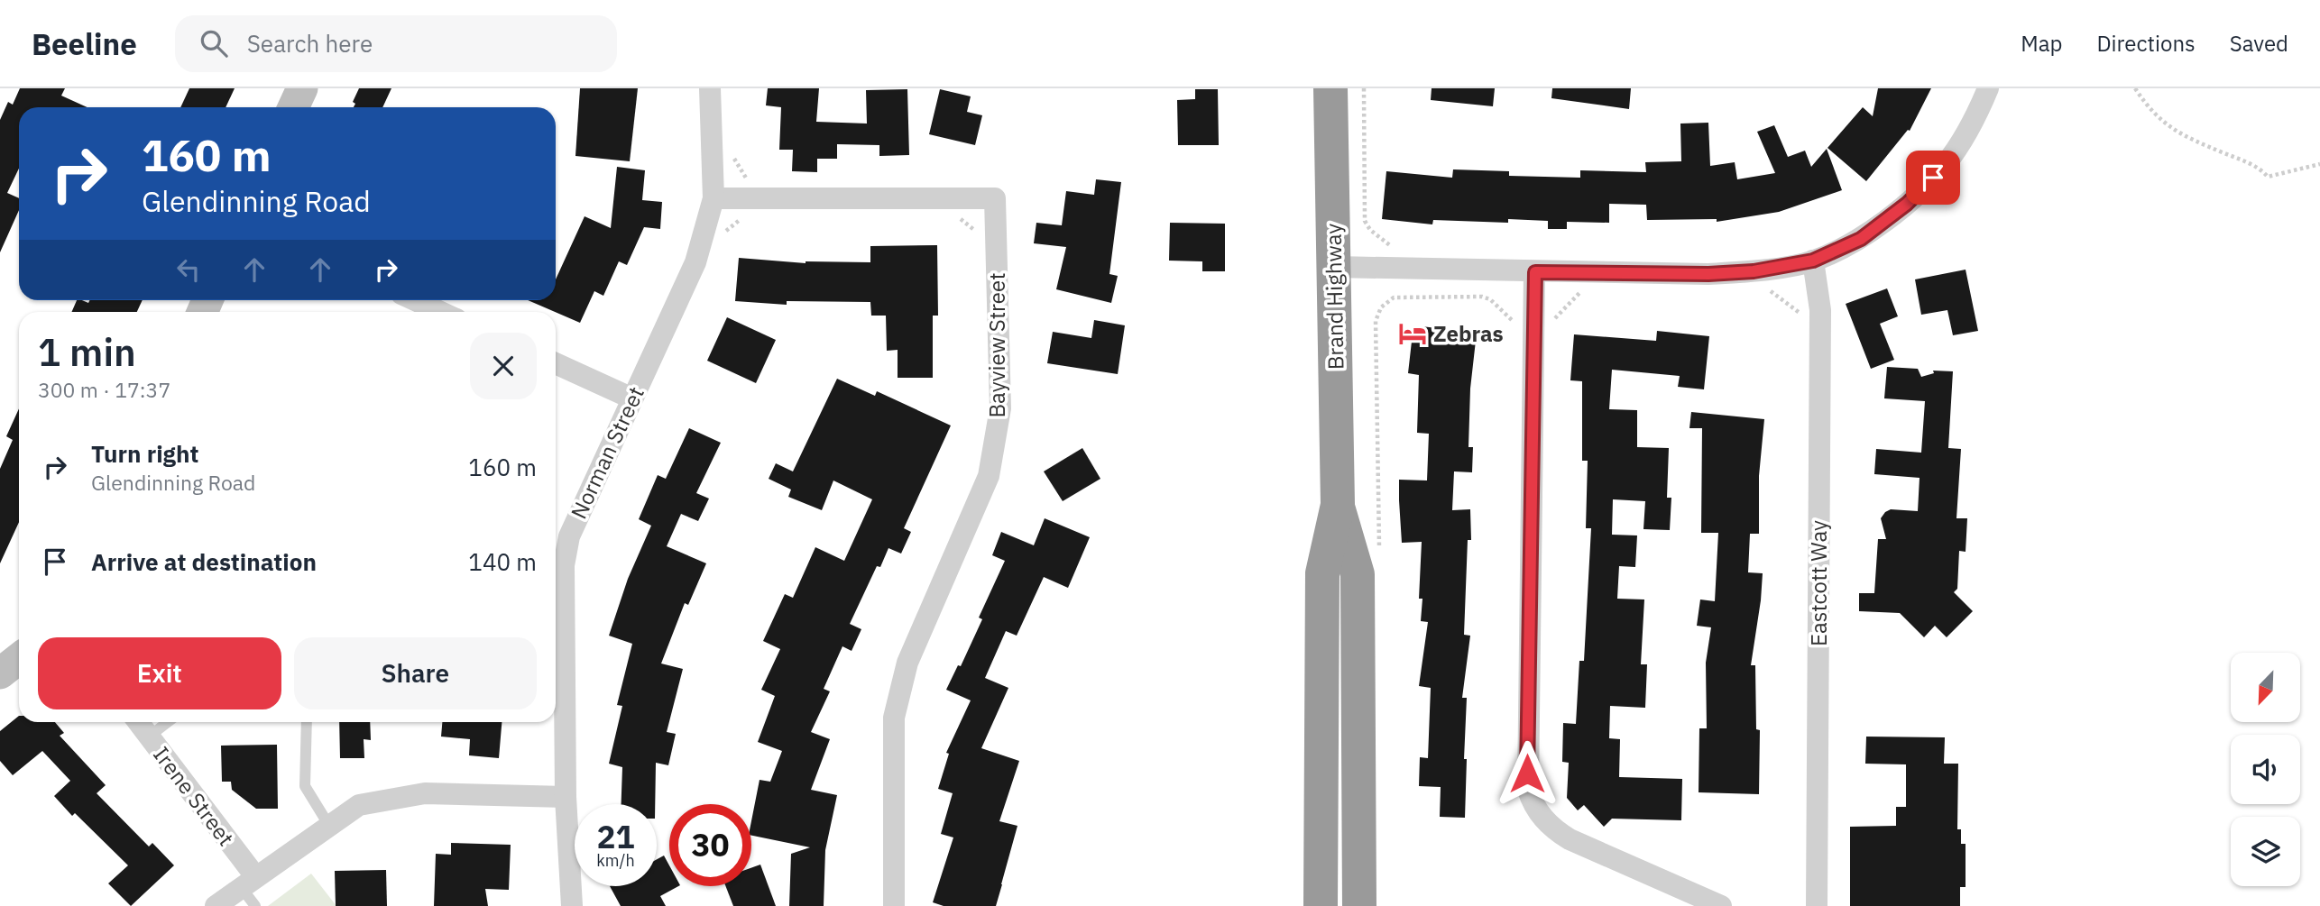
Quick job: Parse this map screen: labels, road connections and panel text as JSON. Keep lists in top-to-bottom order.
{
  "streets": {
    "highway": ["Brand Highway"],
    "street": [
      "Bayview Street",
      "Norman Street",
      "Eastcott Way",
      "Irene Street"
    ]
  },
  "crossings": [
    ["Bayview Street", "Norman Street"]
  ],
  "places": {
    "hotel": ["Zebras"]
  },
  "north": "bottom left",
  "page": {
    "header": "Beeline",
    "search": "Search here",
    "nav": ["Map", "Directions", "Saved"],
    "turn": ["160 m", "Glendinning Road"],
    "heading": ["1 min", "300 m · 17:37"],
    "list": [
      {
        "name": "Turn right",
        "note": "Glendinning Road",
        "value": "160 m"
      },
      {
        "name": "Arrive at destination",
        "value": "140 m"
      }
    ],
    "buttons": ["Exit", "Share"],
    "speed": "21 km/h",
    "limit": "30"
  }
}
